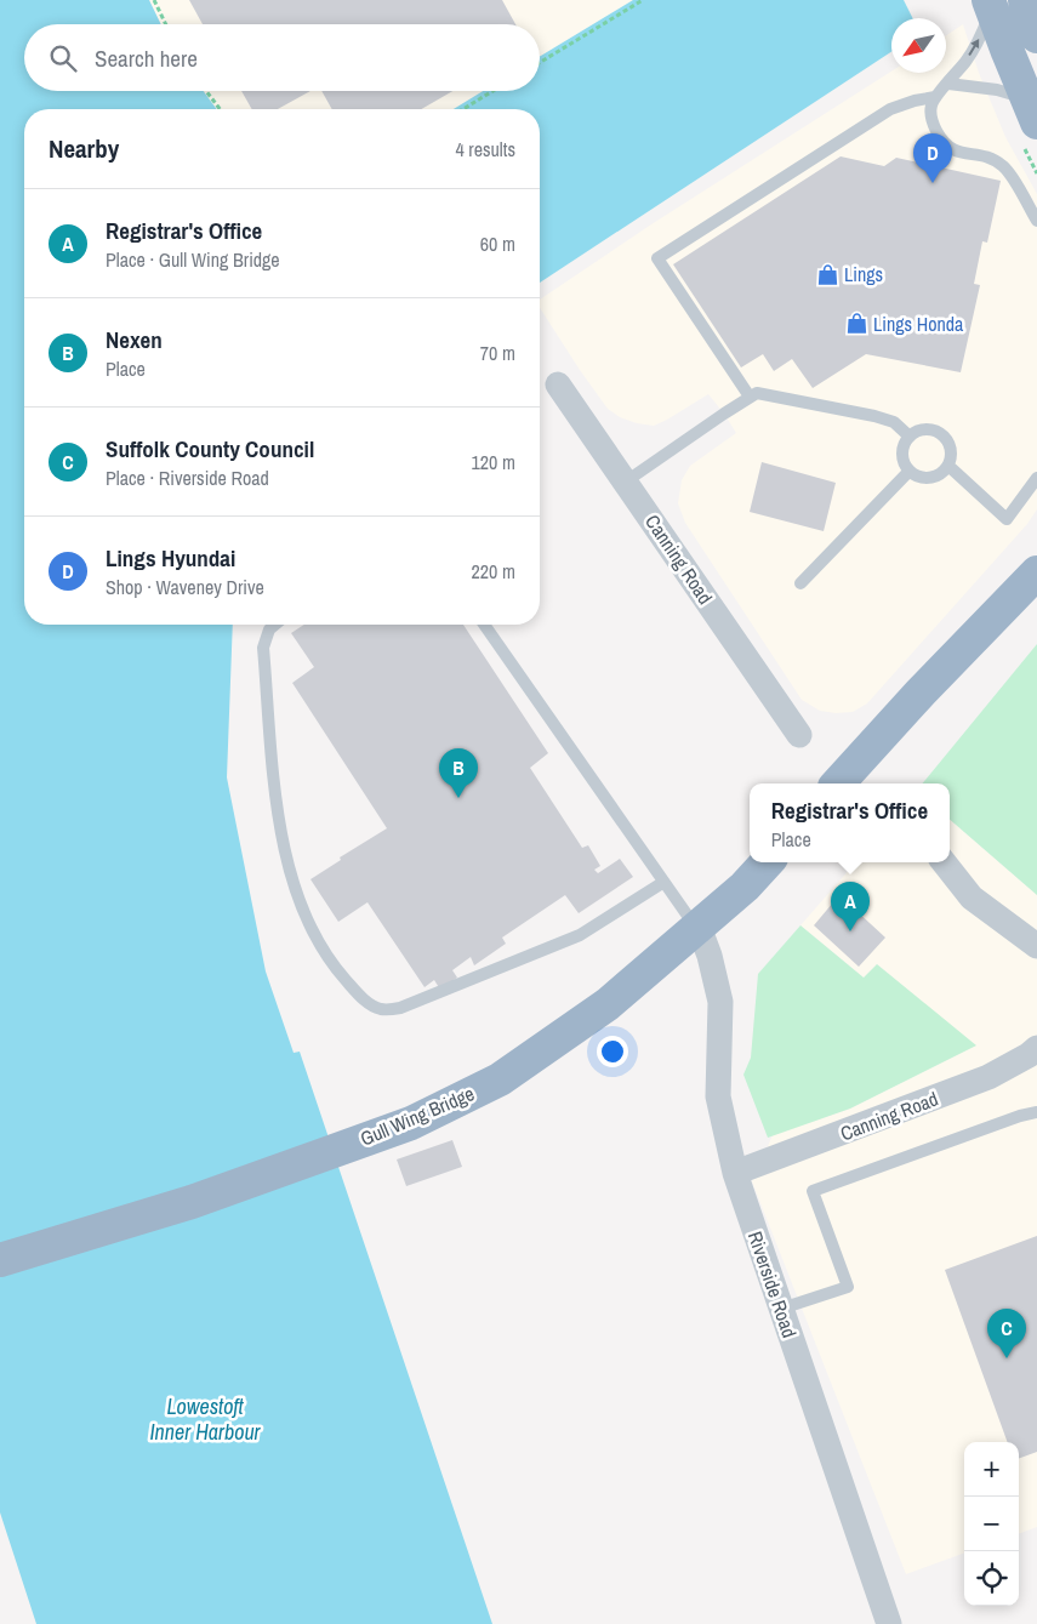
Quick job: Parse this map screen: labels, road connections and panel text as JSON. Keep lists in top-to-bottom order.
{
  "streets": {
    "highway": ["Gull Wing Bridge"],
    "street": ["Canning Road", "Riverside Road"]
  },
  "crossings": [
    ["Canning Road", "Riverside Road"]
  ],
  "water": ["Lowestoft Inner Harbour"],
  "places": {
    "shop": ["Lings", "Lings Honda"]
  },
  "north": "bottom left",
  "page": {
    "search": "Search here",
    "heading": ["Nearby", "4 results"],
    "pins": [
      "D",
      "B",
      "A",
      "C"
    ],
    "list": [
      {
        "mark": "A",
        "name": "Registrar's Office",
        "note": "Place · Gull Wing Bridge",
        "value": "60 m"
      },
      {
        "mark": "B",
        "name": "Nexen",
        "note": "Place",
        "value": "70 m"
      },
      {
        "mark": "C",
        "name": "Suffolk County Council",
        "note": "Place · Riverside Road",
        "value": "120 m"
      },
      {
        "mark": "D",
        "name": "Lings Hyundai",
        "note": "Shop · Waveney Drive",
        "value": "220 m"
      }
    ],
    "popup": ["Registrar's Office", "Place"],
    "map_buttons": ["+", "−"]
  }
}
